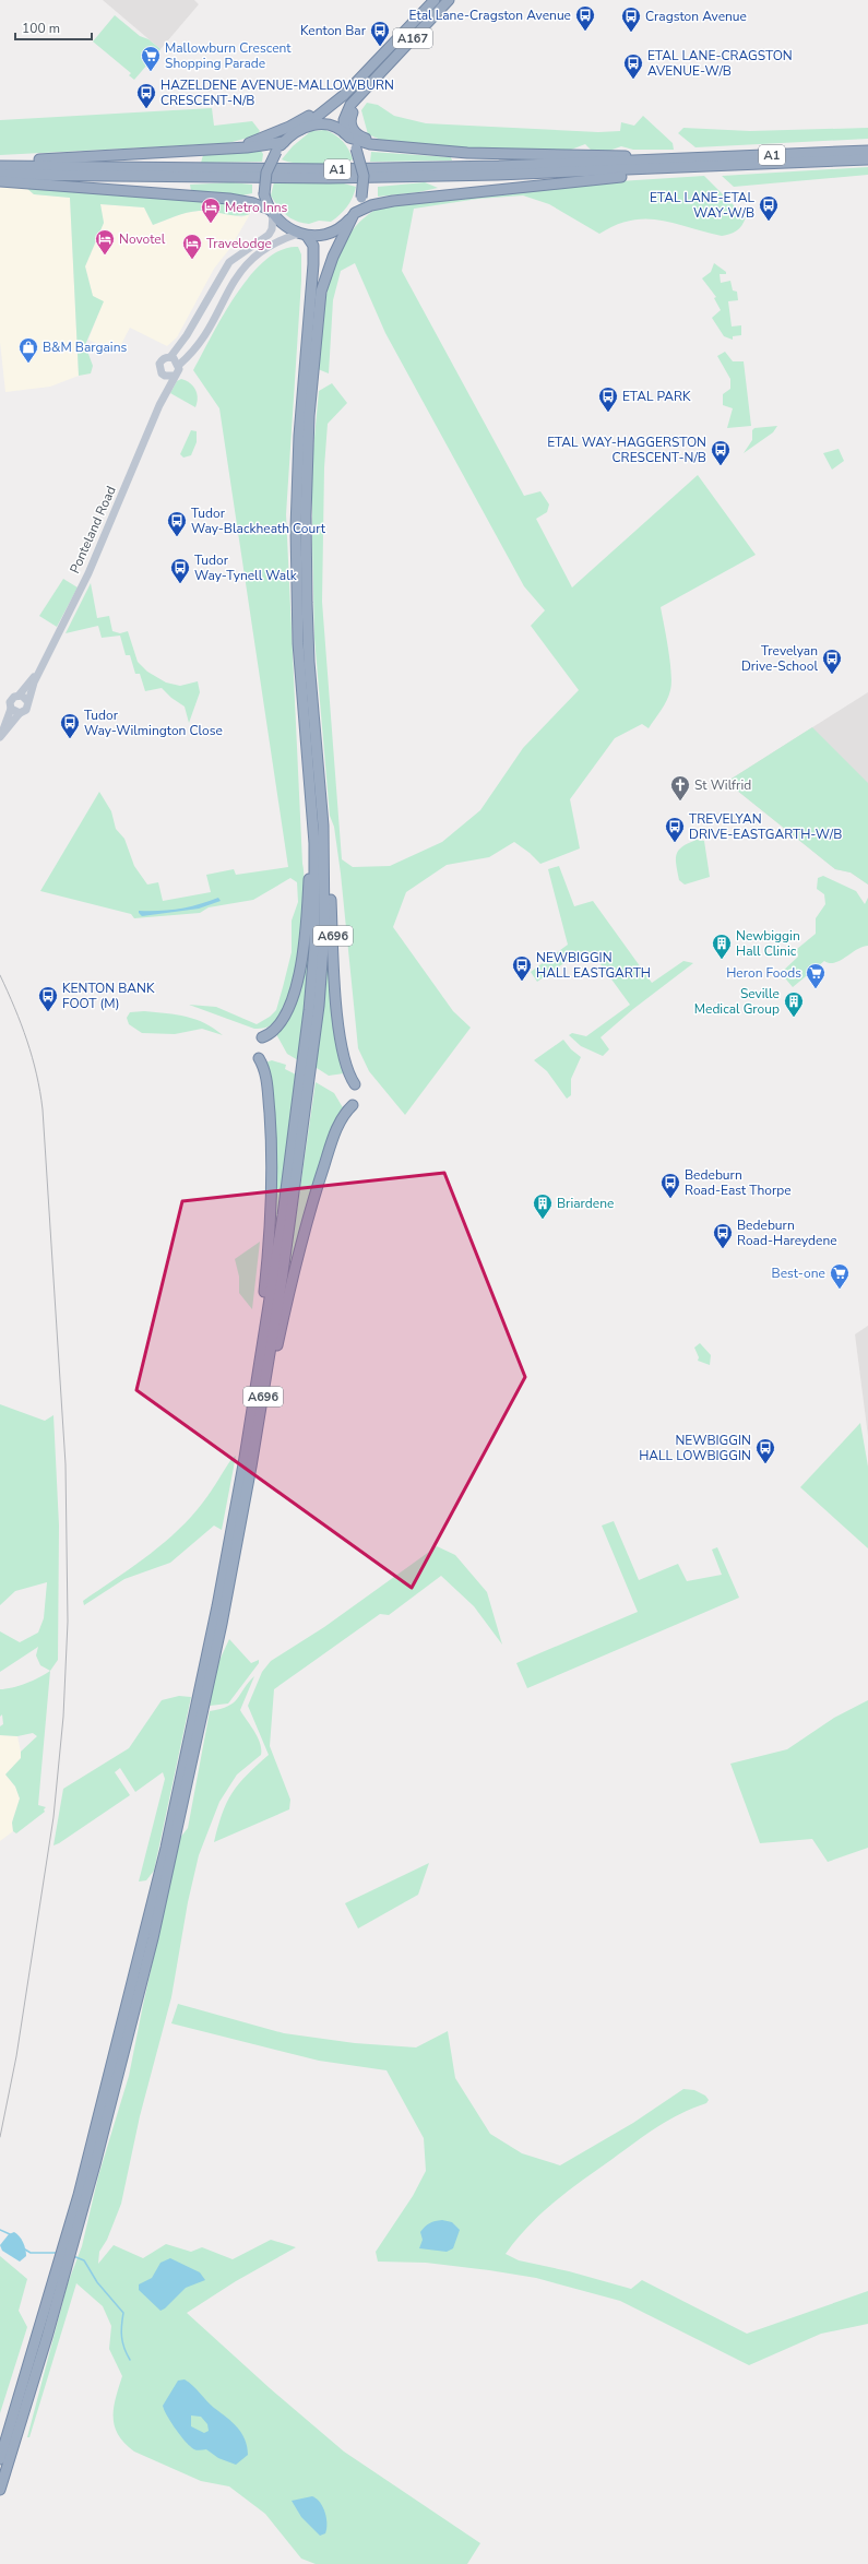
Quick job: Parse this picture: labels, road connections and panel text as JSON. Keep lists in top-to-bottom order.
{
  "streets": {
    "highway": ["A167", "A1", "A696"],
    "main road": ["Ponteland Road"]
  },
  "crossings": [
    ["A167", "A1"],
    ["A167", "A696"],
    ["A1", "A696"]
  ],
  "places": {
    "bus stop": [
      "Etal Lane-Cragston Avenue",
      "Cragston Avenue",
      "Kenton Bar",
      "ETAL LANE-CRAGSTON AVENUE-W/B",
      "HAZELDENE AVENUE-MALLOWBURN CRESCENT-N/B",
      "ETAL LANE-ETAL WAY-W/B",
      "ETAL PARK",
      "ETAL WAY-HAGGERSTON CRESCENT-N/B",
      "Tudor Way-Blackheath Court",
      "Tudor Way-Tynell Walk",
      "Trevelyan Drive-School",
      "Tudor Way-Wilmington Close",
      "TREVELYAN DRIVE-EASTGARTH-W/B",
      "NEWBIGGIN HALL EASTGARTH",
      "KENTON BANK FOOT (M)",
      "Bedeburn Road-East Thorpe",
      "Bedeburn Road-Hareydene",
      "NEWBIGGIN HALL LOWBIGGIN"
    ],
    "supermarket": ["Mallowburn Crescent Shopping Parade", "Heron Foods", "Best-one"],
    "hotel": ["Metro Inns", "Novotel", "Travelodge"],
    "shop": ["B&M Bargains"],
    "church": ["St Wilfrid"],
    "building": ["Newbiggin Hall Clinic", "Seville Medical Group", "Briardene"]
  },
  "scale_bar": "100 m"
}
